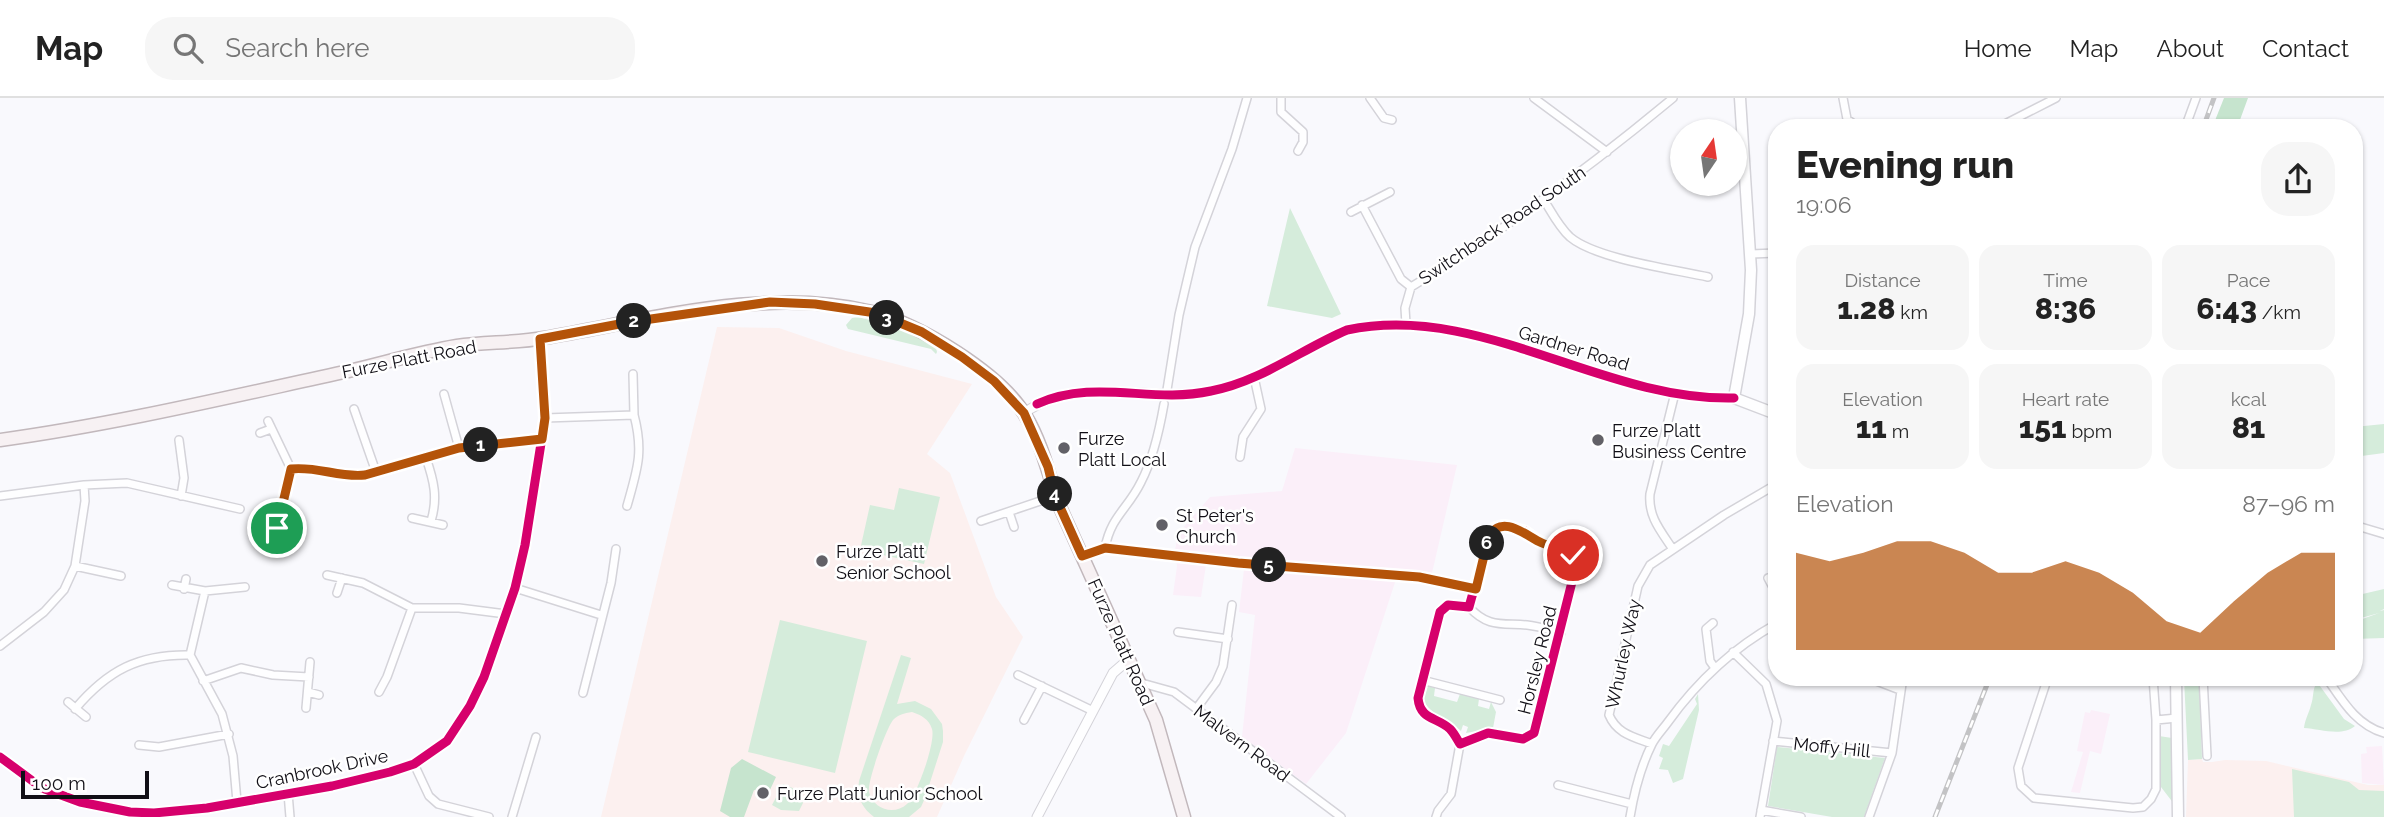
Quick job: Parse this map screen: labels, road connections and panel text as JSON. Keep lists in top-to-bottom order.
{
  "streets": {
    "main road": ["Gardner Road", "Furze Platt Road"],
    "street": [
      "Switchback Road South",
      "Whurley Way",
      "Horsley Road",
      "Malvern Road",
      "Moffy Hill",
      "Cranbrook Drive"
    ]
  },
  "crossings": [
    ["Switchback Road South", "Gardner Road"],
    ["Furze Platt Road", "Malvern Road"],
    ["Furze Platt Road", "Cranbrook Drive"]
  ],
  "places": [
    "Furze Platt Business Centre",
    "Furze Platt Local",
    "St Peter's Church",
    "Furze Platt Senior School",
    "Furze Platt Junior School"
  ],
  "scale_bar": "100 m",
  "north": "top",
  "page": {
    "header": "Map",
    "search": "Search here",
    "nav": [
      "Home",
      "Map",
      "About",
      "Contact"
    ],
    "heading": ["Evening run", "19:06"],
    "stats": [
      ["Distance", "1.28 km"],
      ["Time", "8:36"],
      ["Pace", "6:43 /km"],
      ["Elevation", "11 m"],
      ["Heart rate", "151 bpm"],
      ["kcal", "81"]
    ],
    "pins": [
      "3",
      "2",
      "1",
      "4",
      "6",
      "5"
    ],
    "chart": ["Elevation", "87–96 m"],
    "scale": "100 m"
  }
}
